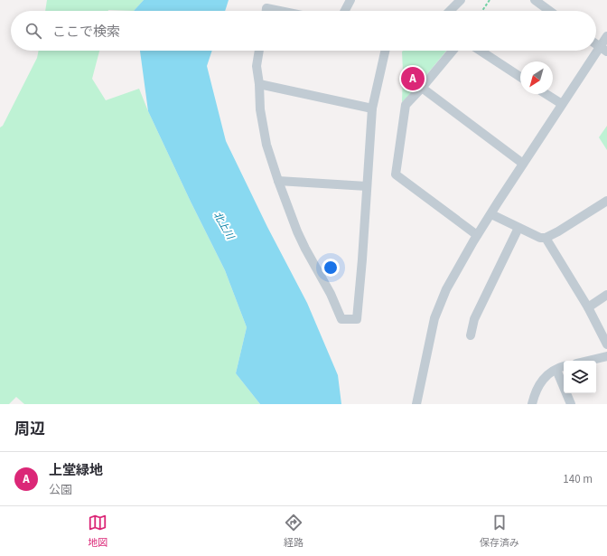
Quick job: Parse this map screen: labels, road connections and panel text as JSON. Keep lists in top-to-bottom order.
{
  "water": ["北上川"],
  "north": "bottom left",
  "page": {
    "search": "ここで検索",
    "pins": "A",
    "heading": "周辺",
    "list": [
      {
        "mark": "A",
        "name": "上堂緑地",
        "note": "公園",
        "value": "140 m"
      }
    ],
    "nav": ["地図", "経路", "保存済み"]
  }
}
